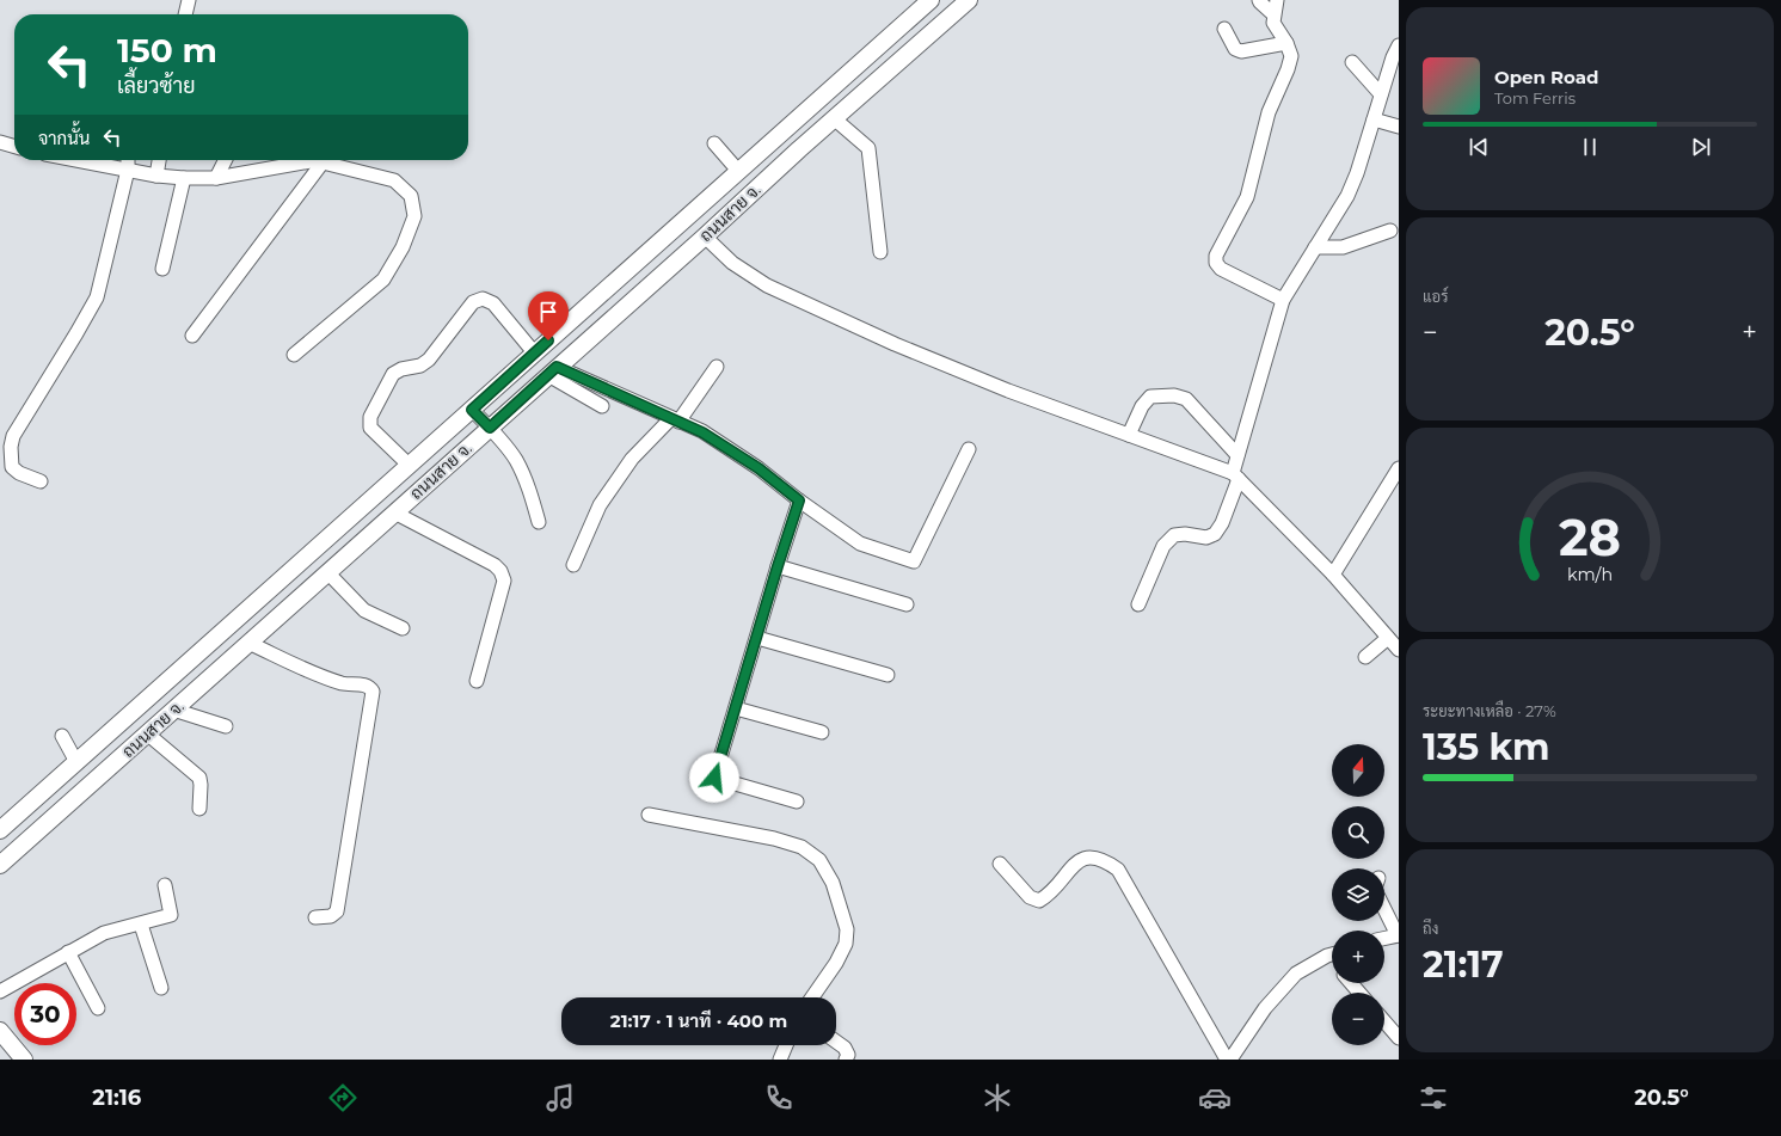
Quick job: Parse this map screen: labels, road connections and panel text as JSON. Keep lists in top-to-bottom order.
{
  "streets": {
    "main road": ["ถนนสาย จ."]
  },
  "north": "top",
  "page": {
    "turn": ["150 m", "เลี้ยวซ้าย"],
    "song": ["Open Road", "Tom Ferris"],
    "then": "จากนั้น",
    "tile": [
      "แอร์",
      ["ระยะทางเหลือ · 27%", "135 km"],
      ["ถึง", "21:17"]
    ],
    "heat": ["−", "20.5°", "+"],
    "map_buttons": ["+", "−"],
    "limit": "30",
    "trip": "21:17 · 1 นาที · 400 m",
    "tabs": ["21:16", "20.5°"],
    "gauge": ["28", "km/h"]
  }
}
